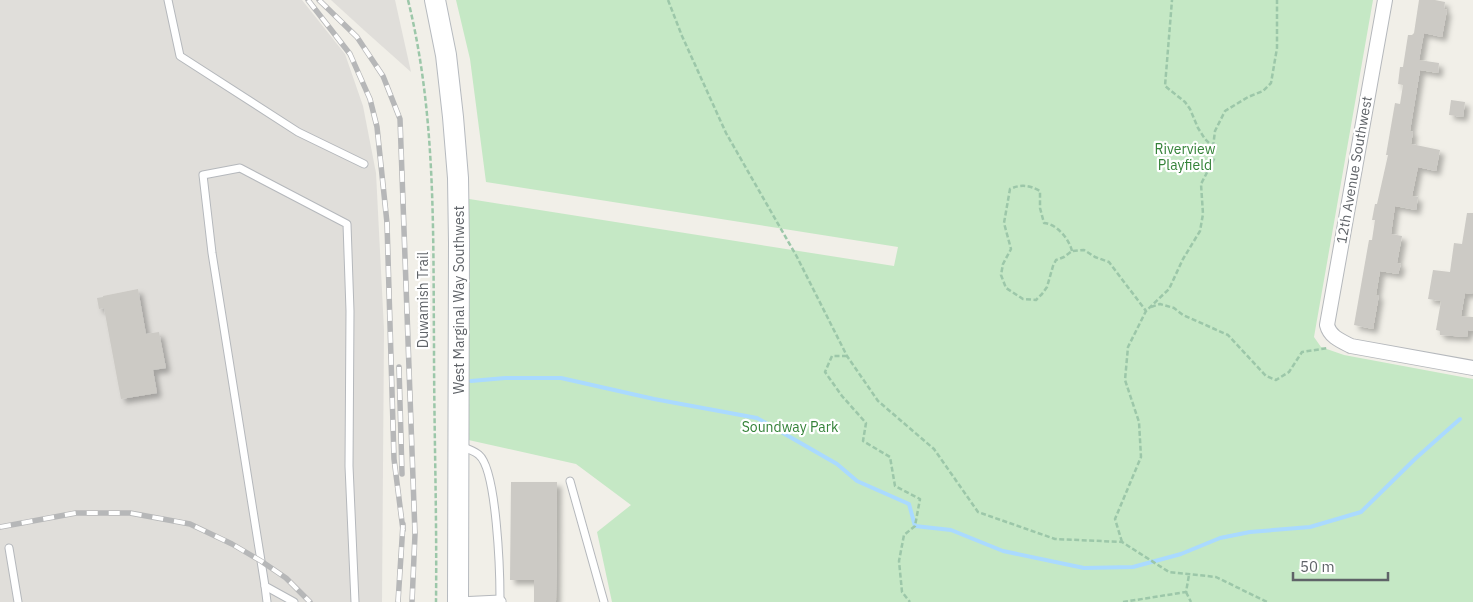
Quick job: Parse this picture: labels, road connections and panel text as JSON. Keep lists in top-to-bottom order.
{
  "streets": {
    "main road": ["West Marginal Way Southwest"],
    "street": ["12th Avenue Southwest"],
    "path": ["Duwamish Trail"]
  },
  "parks": ["Riverview Playfield", "Soundway Park"],
  "scale_bar": "50 m"
}
